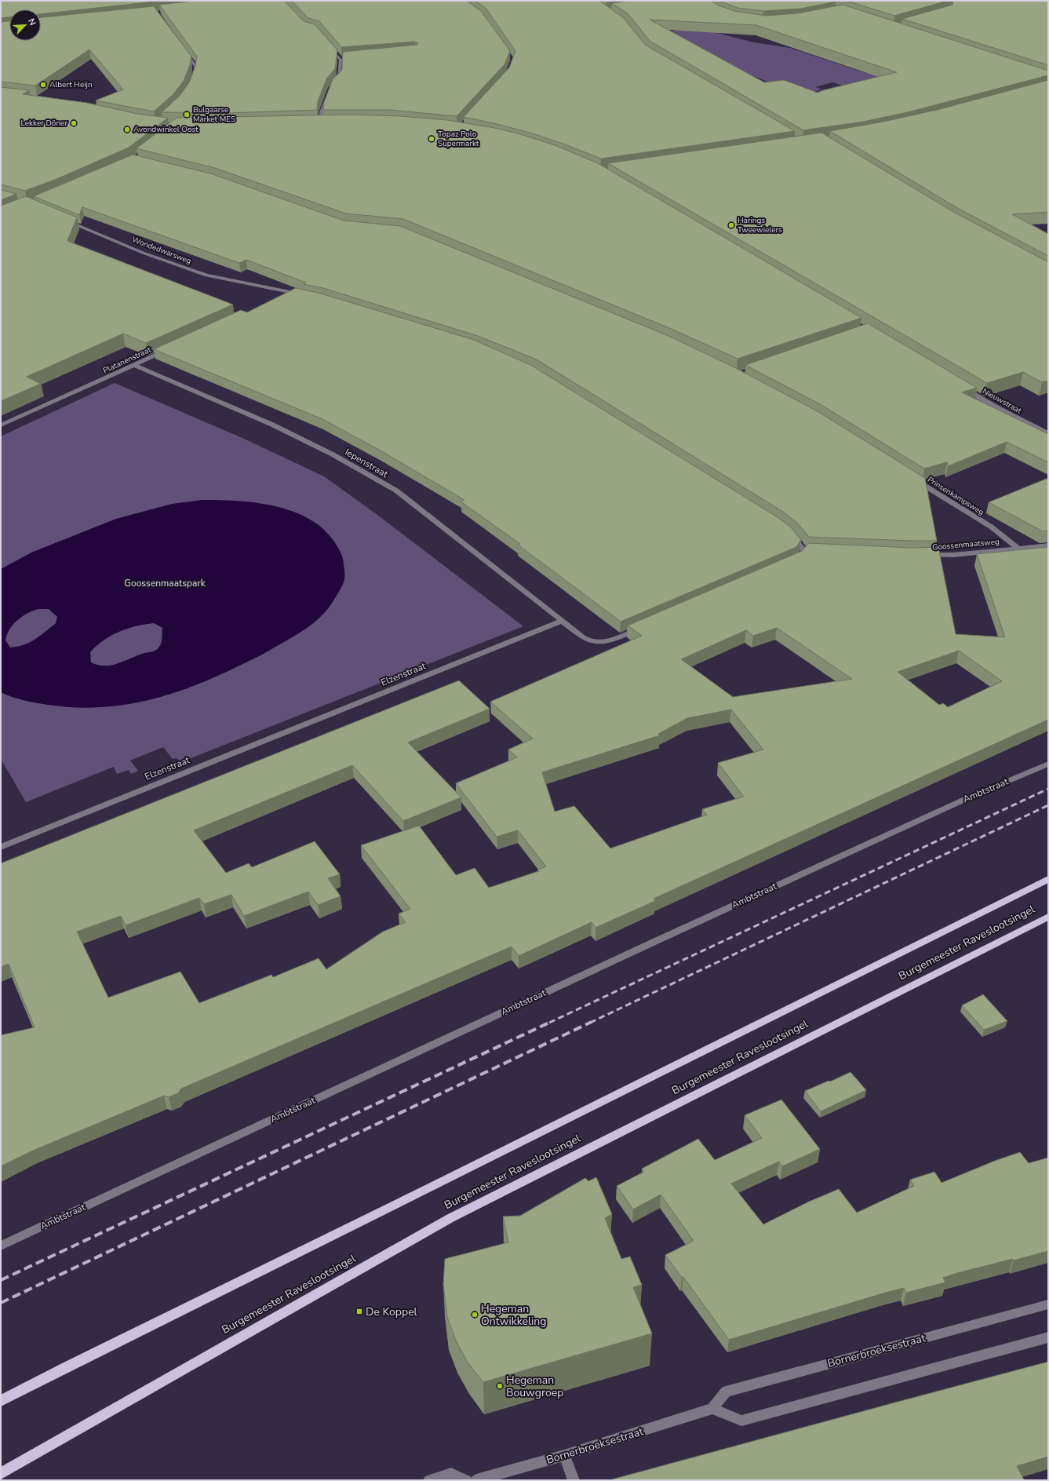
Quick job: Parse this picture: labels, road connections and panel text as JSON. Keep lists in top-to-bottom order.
{
  "streets": {
    "main road": ["Burgemeester Raveslootsingel"],
    "street": [
      "Wondedwarsweg",
      "Platanenstraat",
      "Nieuwstraat",
      "Iepenstraat",
      "Prinsenkampsweg",
      "Goossenmaatsweg",
      "Elzenstraat",
      "Ambtstraat",
      "Bornerbroeksestraat"
    ]
  },
  "crossings": [
    ["Platanenstraat", "Iepenstraat"],
    ["Iepenstraat", "Elzenstraat"],
    ["Prinsenkampsweg", "Goossenmaatsweg"]
  ],
  "parks": ["Goossenmaatspark"],
  "places": {
    "other": [
      "Albert Heijn",
      "Bulgaarse Market MES",
      "Lekker Döner",
      "Avondwinkel Oost",
      "Topaz Polo Supermarkt",
      "Harings Tweewielers",
      "Hegeman Ontwikkeling",
      "Hegeman Bouwgroep"
    ],
    "transit": ["De Koppel"]
  },
  "north": "top right"
}
